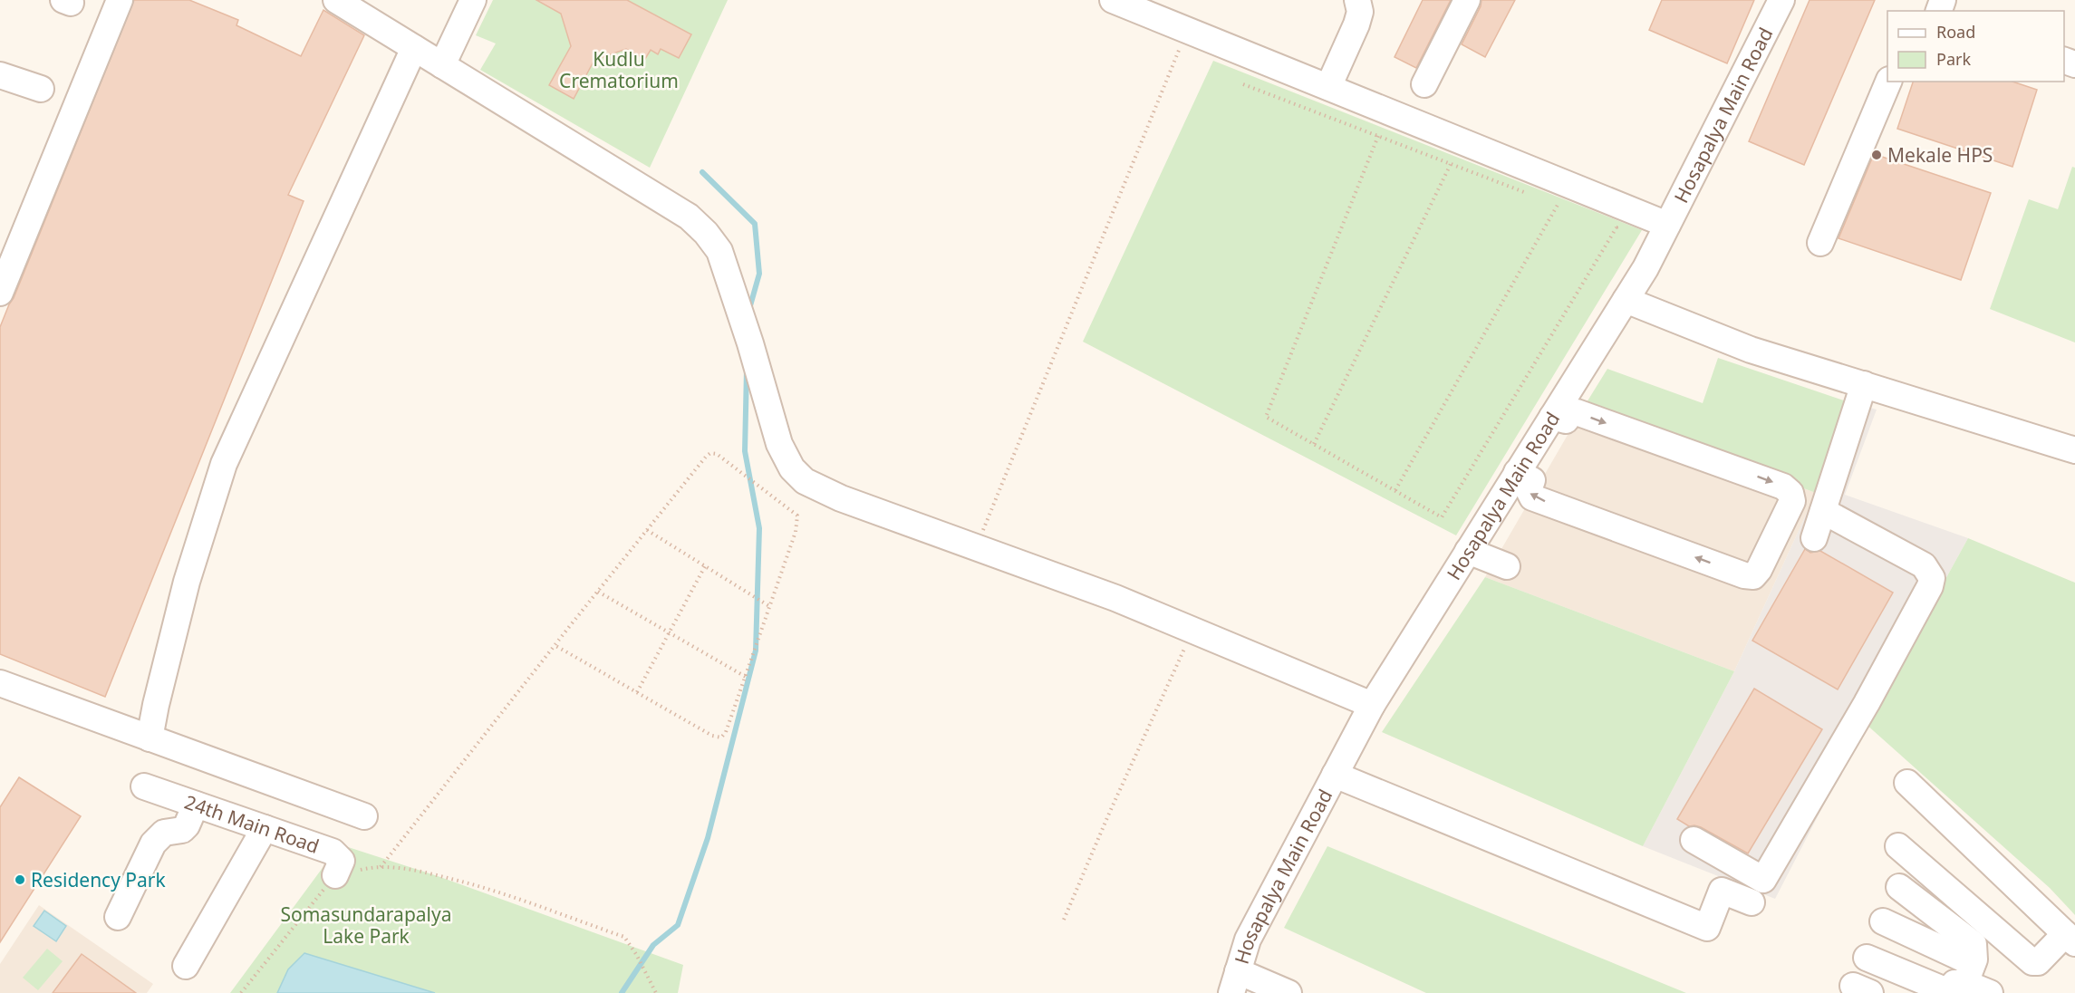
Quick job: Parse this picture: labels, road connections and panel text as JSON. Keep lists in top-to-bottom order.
{
  "streets": {
    "street": ["Hosapalya Main Road", "24th Main Road"]
  },
  "parks": ["Kudlu Crematorium", "Somasundarapalya Lake Park"],
  "places": ["Mekale HPS", "Residency Park"],
  "legend": ["Road", "Park"]
}
